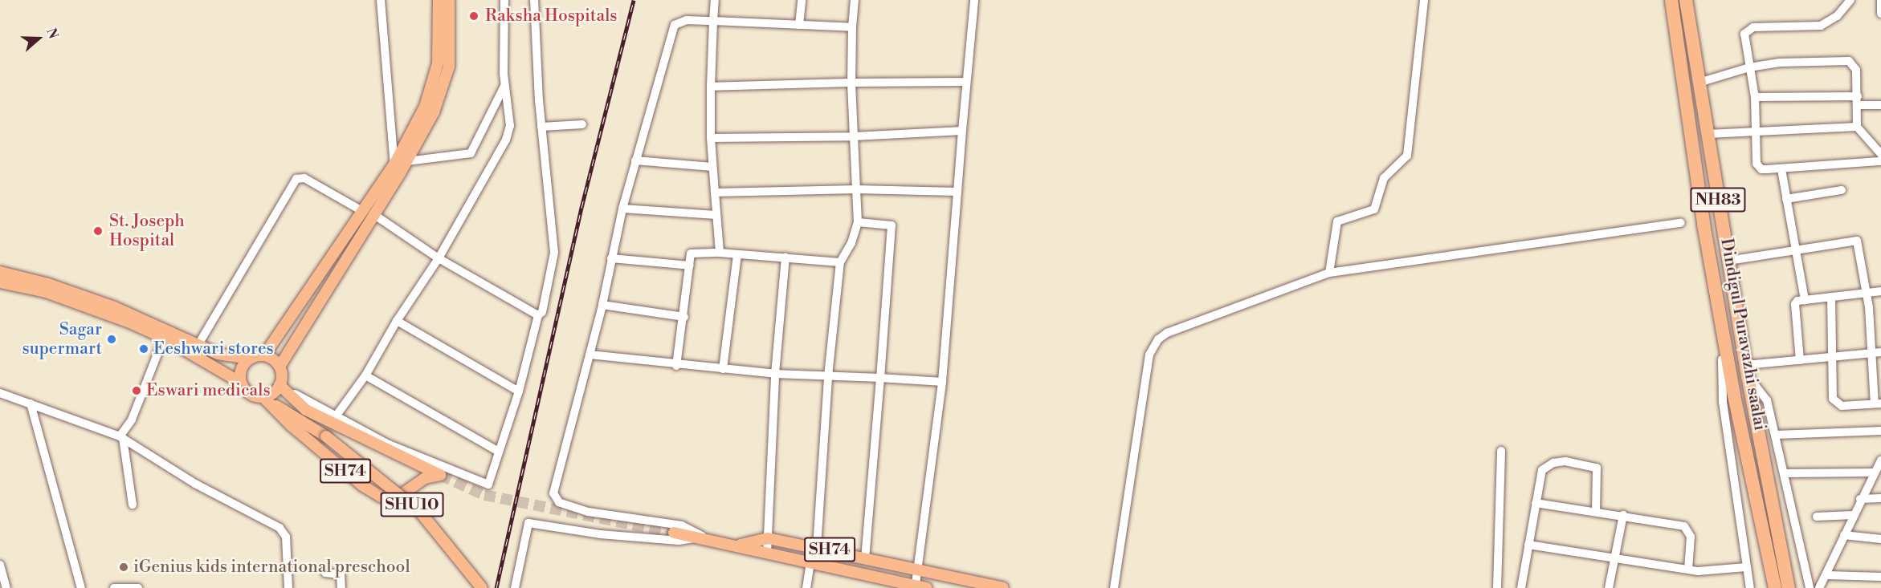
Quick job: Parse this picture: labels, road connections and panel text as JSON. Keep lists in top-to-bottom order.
{
  "streets": {
    "highway": ["NH83", "Dindigul Puravazhi saalai"],
    "main road": ["SH74", "SHU10"]
  },
  "crossings": [
    ["SH74", "SHU10"]
  ],
  "places": [
    "Raksha Hospitals",
    "St. Joseph Hospital",
    "Sagar supermart",
    "Eeshwari stores",
    "Eswari medicals",
    "iGenius kids international preschool"
  ],
  "north": "right"
}
